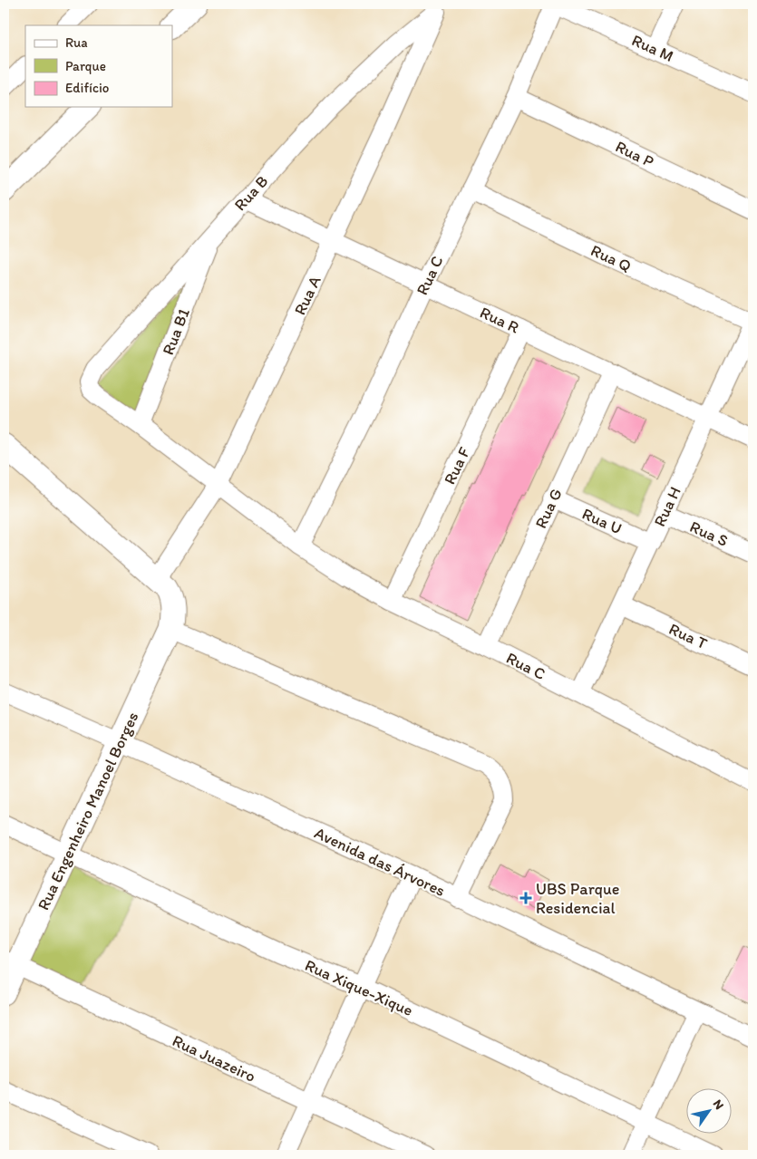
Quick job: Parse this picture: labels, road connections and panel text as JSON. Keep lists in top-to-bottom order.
{
  "streets": {
    "street": [
      "Rua M",
      "Rua P",
      "Rua B",
      "Rua Q",
      "Rua C",
      "Rua A",
      "Rua R",
      "Rua B1",
      "Rua F",
      "Rua H",
      "Rua G",
      "Rua U",
      "Rua S",
      "Rua T",
      "Rua Engenheiro Manoel Borges",
      "Avenida das Árvores",
      "Rua Xique-Xique",
      "Rua Juazeiro"
    ]
  },
  "crossings": [
    ["Rua M", "Rua C"],
    ["Rua P", "Rua C"],
    ["Rua B", "Rua C"],
    ["Rua B", "Rua A"],
    ["Rua B", "Rua R"],
    ["Rua B", "Rua B1"],
    ["Rua Q", "Rua C"],
    ["Rua Q", "Rua H"],
    ["Rua C", "Rua A"],
    ["Rua C", "Rua R"],
    ["Rua C", "Rua B1"],
    ["Rua C", "Rua F"],
    ["Rua C", "Rua H"],
    ["Rua C", "Rua G"],
    ["Rua A", "Rua R"],
    ["Rua R", "Rua F"],
    ["Rua R", "Rua H"],
    ["Rua R", "Rua G"],
    ["Rua H", "Rua U"],
    ["Rua H", "Rua S"],
    ["Rua H", "Rua T"],
    ["Rua G", "Rua U"],
    ["Rua Engenheiro Manoel Borges", "Avenida das Árvores"],
    ["Rua Engenheiro Manoel Borges", "Rua Xique-Xique"],
    ["Rua Engenheiro Manoel Borges", "Rua Juazeiro"]
  ],
  "places": {
    "health": ["UBS Parque Residencial"]
  },
  "legend": ["Rua", "Parque", "Edifício"],
  "north": "top right"
}
